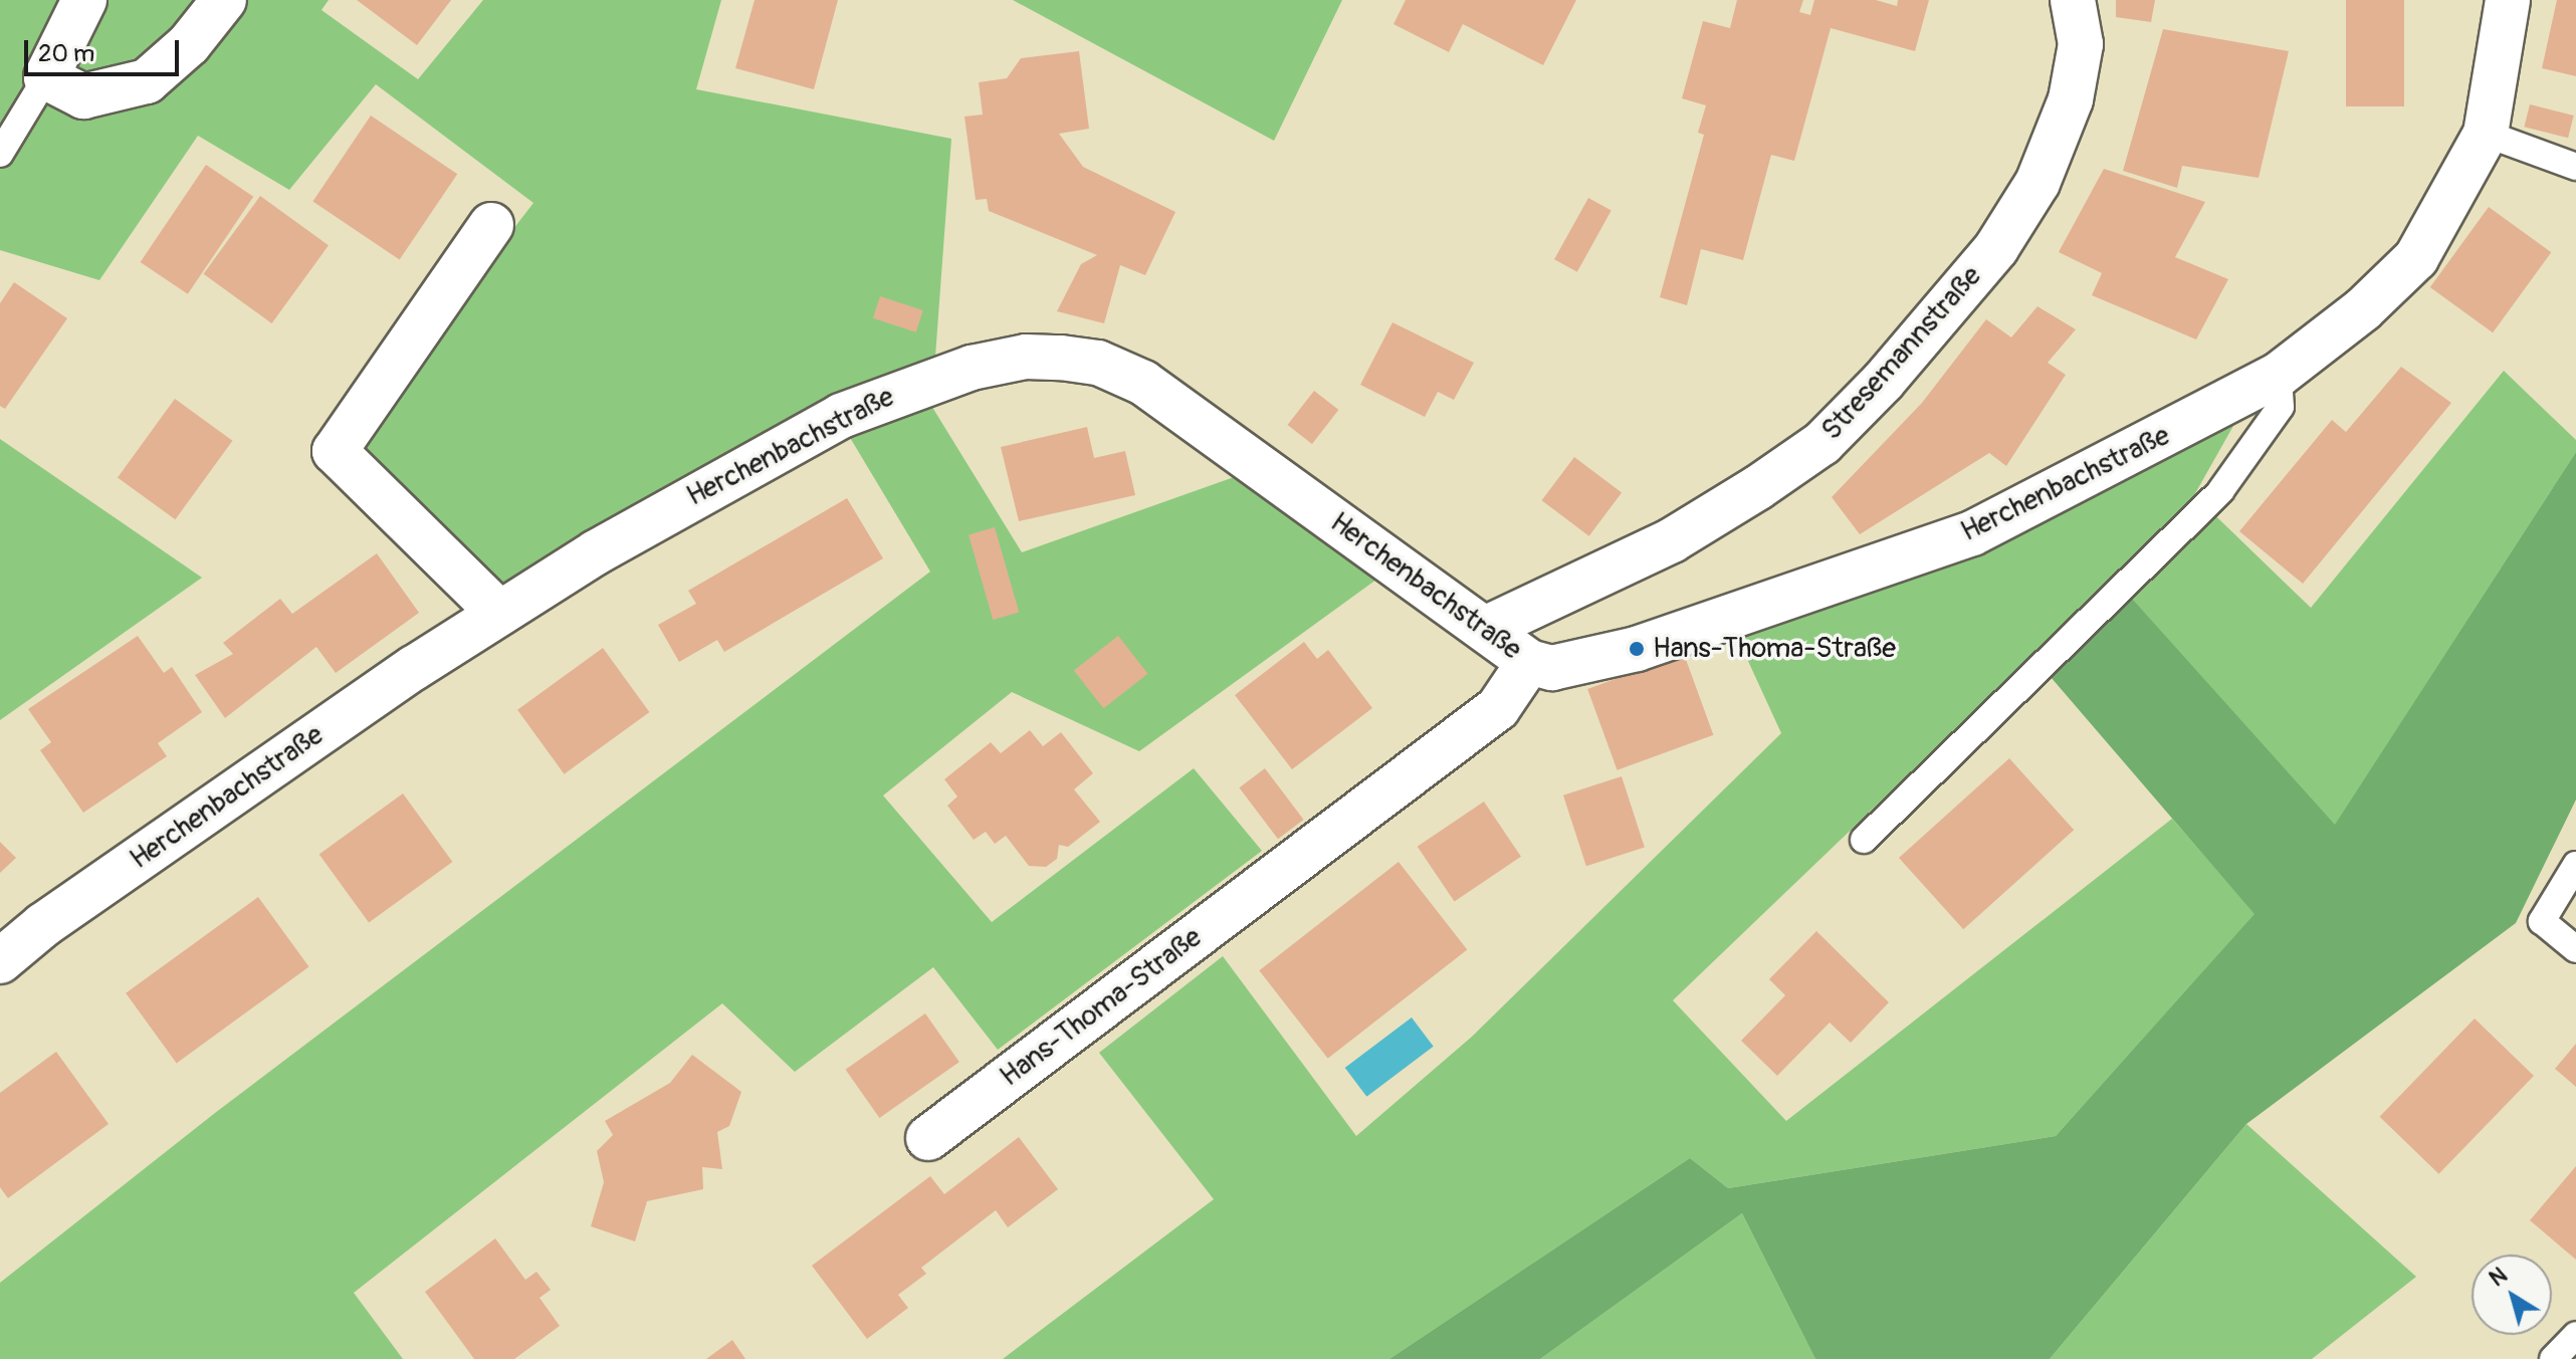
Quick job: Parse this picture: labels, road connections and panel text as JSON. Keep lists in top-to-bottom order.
{
  "streets": {
    "street": ["Stresemannstraße", "Herchenbachstraße", "Hans-Thoma-Straße"]
  },
  "crossings": [
    ["Stresemannstraße", "Herchenbachstraße"],
    ["Herchenbachstraße", "Hans-Thoma-Straße"]
  ],
  "places": ["Hans-Thoma-Straße"],
  "scale_bar": "20 m",
  "north": "top left"
}
